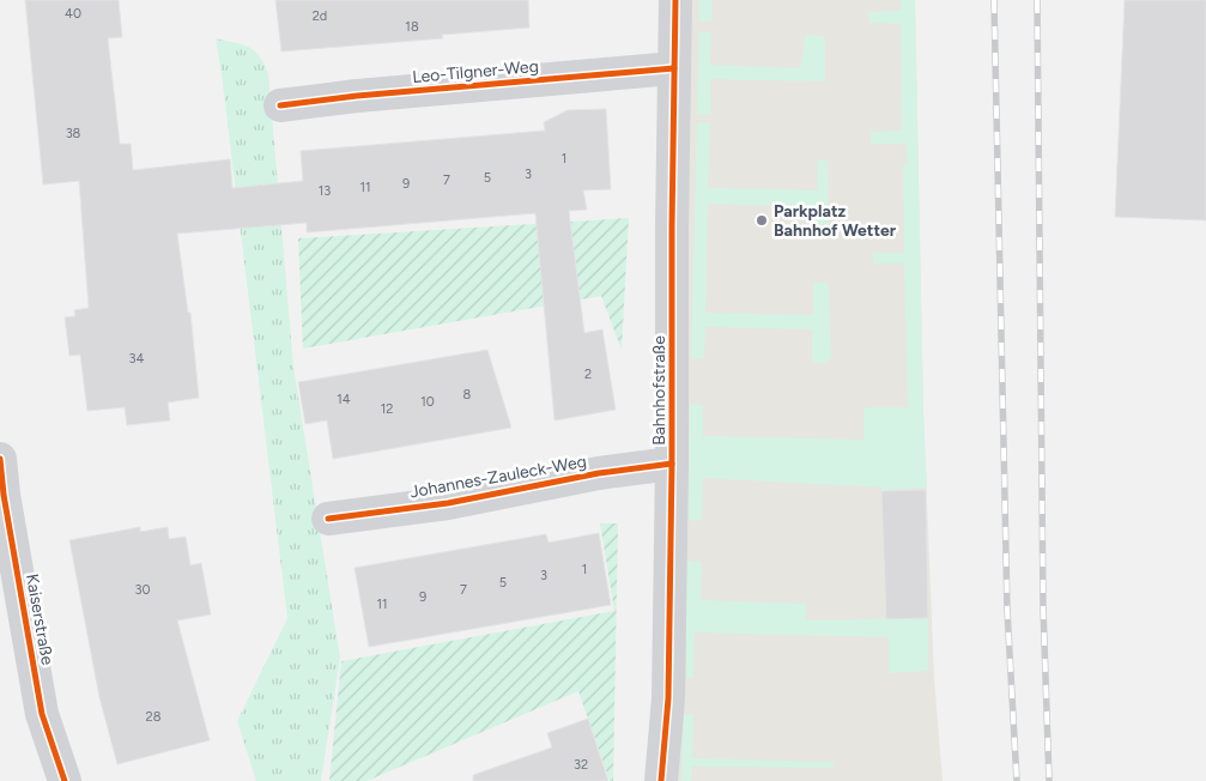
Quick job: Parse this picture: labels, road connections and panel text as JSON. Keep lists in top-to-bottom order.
{
  "streets": {
    "street": [
      "Leo-Tilgner-Weg",
      "Bahnhofstraße",
      "Johannes-Zauleck-Weg",
      "Kaiserstraße"
    ]
  },
  "crossings": [
    ["Leo-Tilgner-Weg", "Bahnhofstraße"],
    ["Bahnhofstraße", "Johannes-Zauleck-Weg"]
  ],
  "places": ["Parkplatz Bahnhof Wetter"],
  "house_numbers": [
    "40",
    "2d",
    "18",
    "38",
    "1",
    "3",
    "5",
    "7",
    "9",
    "11",
    "13",
    "34",
    "2",
    "8",
    "14",
    "10",
    "12",
    "1",
    "3",
    "5",
    "30",
    "7",
    "9",
    "11",
    "28",
    "32"
  ]
}
